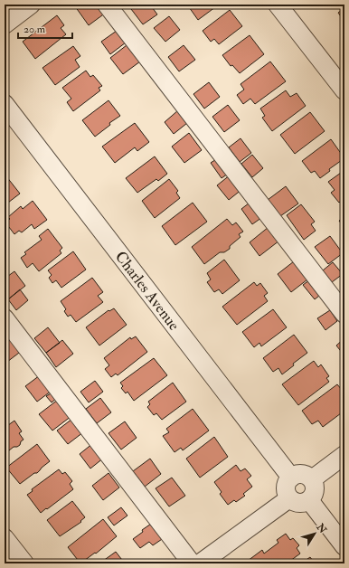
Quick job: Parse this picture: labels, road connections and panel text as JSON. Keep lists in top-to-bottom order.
{
  "streets": {
    "street": ["Charles Avenue"]
  },
  "scale_bar": "20 m",
  "north": "top right"
}
